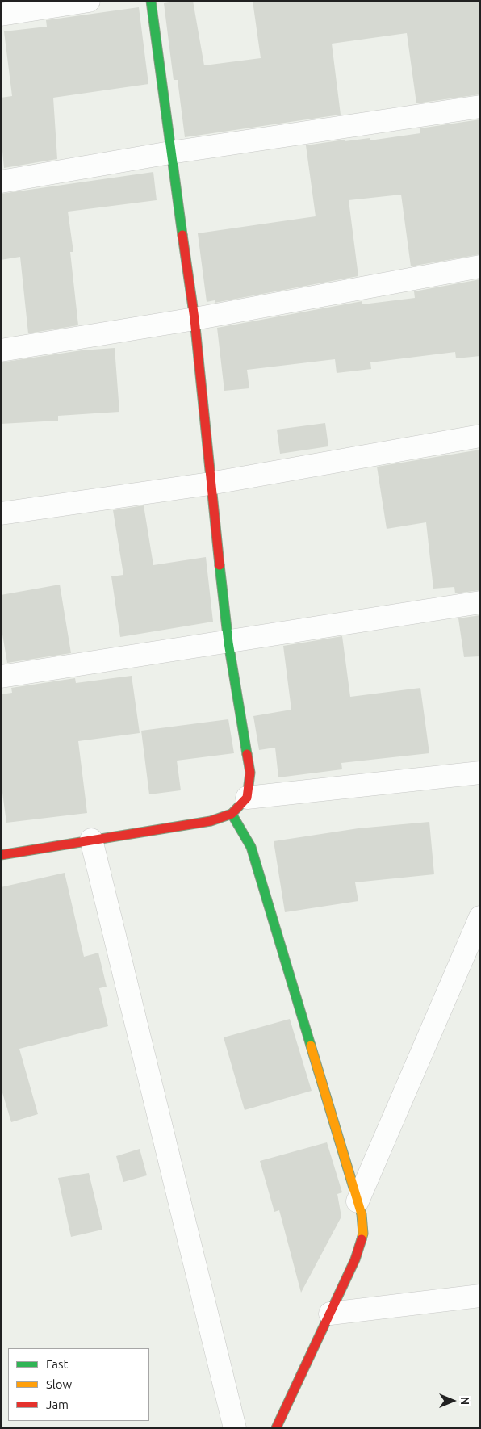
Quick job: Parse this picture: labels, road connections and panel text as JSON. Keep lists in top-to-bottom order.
{
  "legend": ["Fast", "Slow", "Jam"],
  "north": "right"
}
